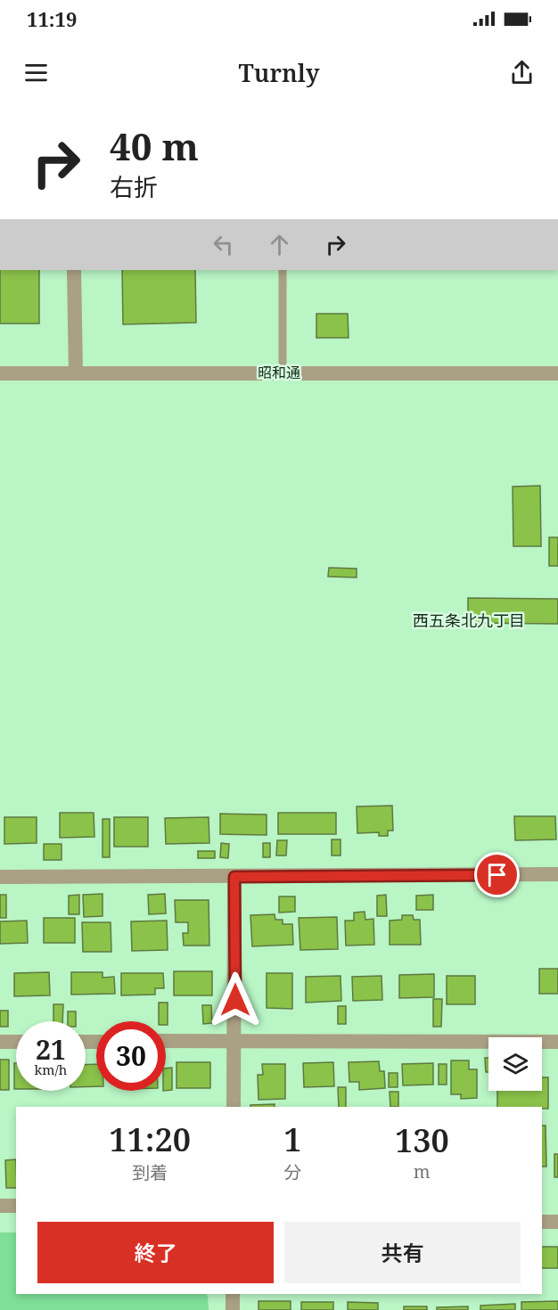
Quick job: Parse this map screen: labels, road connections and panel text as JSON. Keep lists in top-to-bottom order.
{
  "streets": {
    "street": ["昭和通"]
  },
  "districts": ["西五条北九丁目"],
  "page": {
    "status": "11:19",
    "header": "Turnly",
    "turn": ["40 m", "右折"],
    "speed": "21 km/h",
    "limit": "30",
    "eta": [
      "11:20",
      "到着",
      "1",
      "分",
      "130",
      "m"
    ],
    "buttons": ["終了", "共有"]
  }
}
